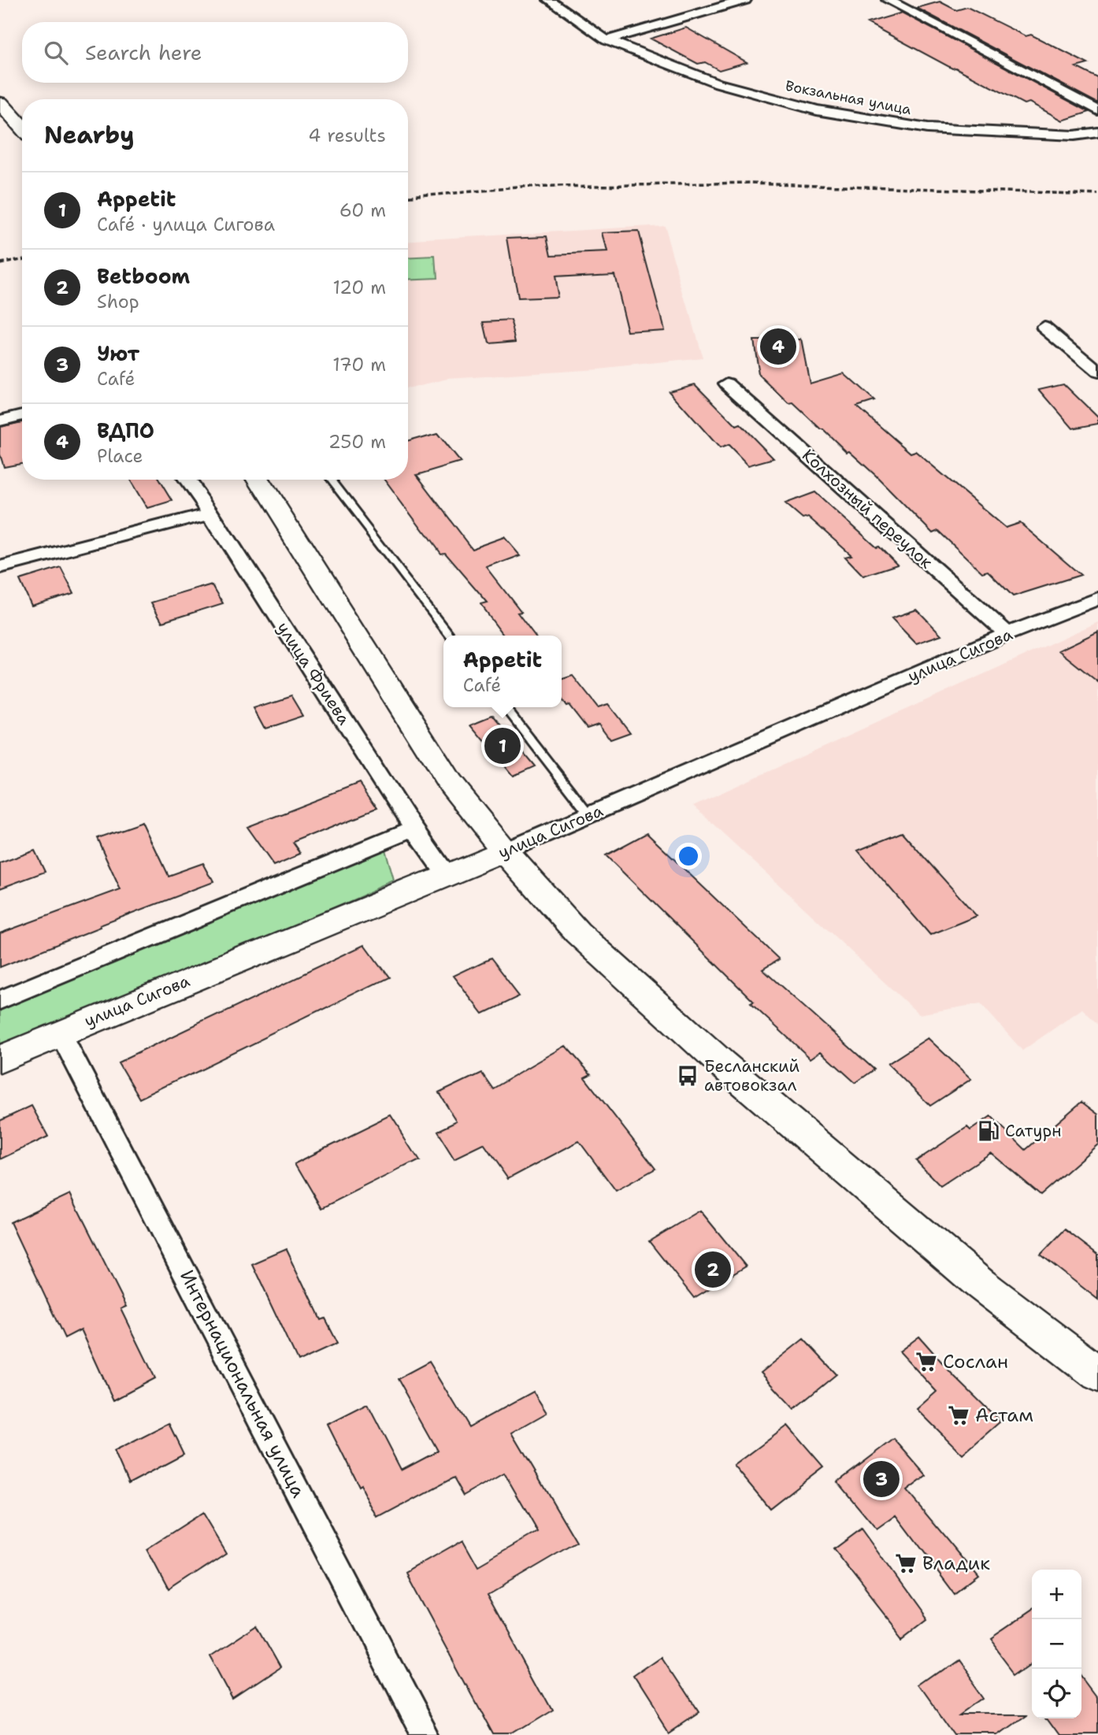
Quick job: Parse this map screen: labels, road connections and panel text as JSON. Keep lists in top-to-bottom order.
{
  "streets": {
    "main road": ["улица Сигова"],
    "street": [
      "Вокзальная улица",
      "Колхозный переулок",
      "улица Фриева",
      "Интернациональная улица"
    ]
  },
  "crossings": [
    ["Колхозный переулок", "улица Сигова"],
    ["улица Сигова", "улица Фриева"],
    ["улица Сигова", "Интернациональная улица"]
  ],
  "places": {
    "bus stop": ["Бесланский автовокзал"],
    "fuel station": ["Сатурн"],
    "supermarket": ["Сослан", "Астам", "Владик"]
  },
  "page": {
    "search": "Search here",
    "heading": ["Nearby", "4 results"],
    "list": [
      {
        "mark": "1",
        "name": "Appetit",
        "note": "Café · улица Сигова",
        "value": "60 m"
      },
      {
        "mark": "2",
        "name": "Betboom",
        "note": "Shop",
        "value": "120 m"
      },
      {
        "mark": "3",
        "name": "Уют",
        "note": "Café",
        "value": "170 m"
      },
      {
        "mark": "4",
        "name": "ВДПО",
        "note": "Place",
        "value": "250 m"
      }
    ],
    "pins": [
      "4",
      "1",
      "2",
      "3"
    ],
    "popup": ["Appetit", "Café"],
    "map_buttons": ["+", "−"]
  }
}
